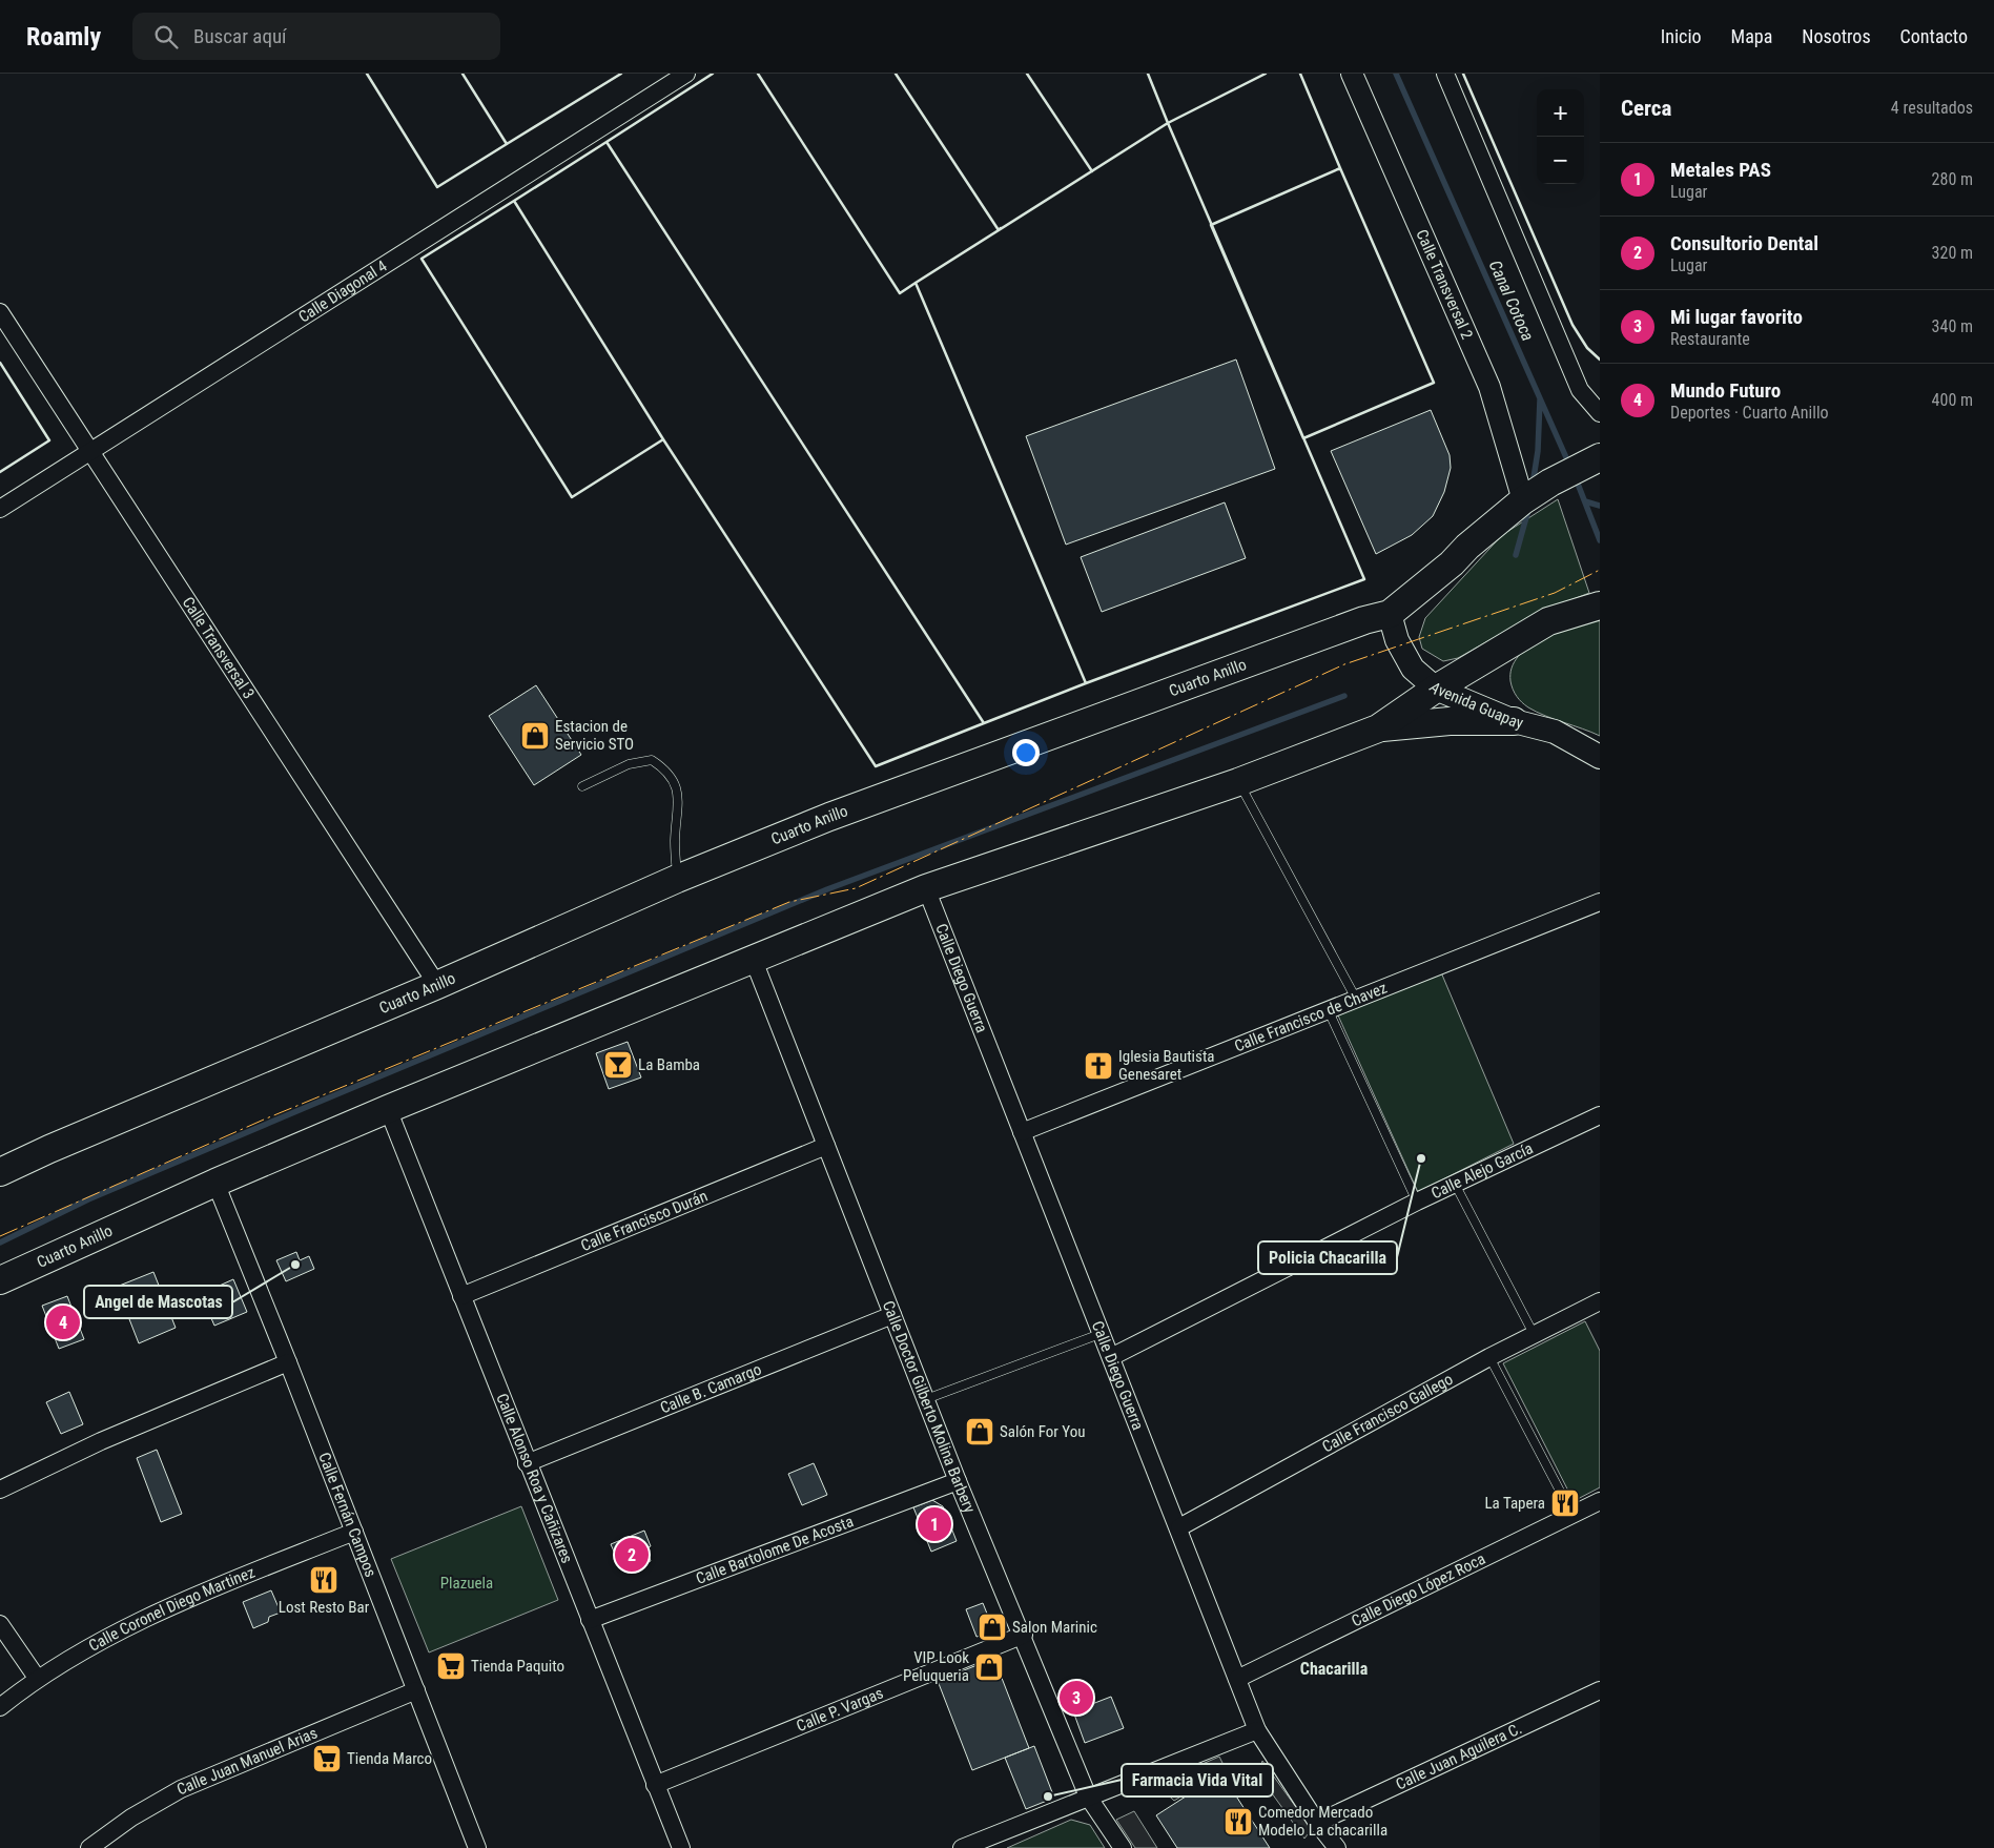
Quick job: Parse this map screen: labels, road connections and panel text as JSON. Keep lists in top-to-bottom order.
{
  "streets": {
    "highway": ["Cuarto Anillo"],
    "main road": ["Avenida Guapay"],
    "street": [
      "Calle Transversal 2",
      "Calle Diagonal 4",
      "Calle Transversal 3",
      "Calle Diego Guerra",
      "Calle Francisco de Chavez",
      "Calle Alejo García",
      "Calle Francisco Durán",
      "Calle B. Camargo",
      "Calle Doctor Gilberto Molina Barbery",
      "Calle Francisco Gallego",
      "Calle Alonso Roa y Cañizares",
      "Calle Fernán Campos",
      "Calle Bartolome De Acosta",
      "Calle Diego López Roca",
      "Calle Coronel Diego Martinez",
      "Calle P. Vargas",
      "Calle Juan Aguilera C.",
      "Calle Juan Manuel Arias"
    ]
  },
  "crossings": [
    ["Calle Transversal 2", "Cuarto Anillo"],
    ["Calle Diagonal 4", "Calle Transversal 3"],
    ["Calle Transversal 3", "Cuarto Anillo"],
    ["Cuarto Anillo", "Avenida Guapay"],
    ["Cuarto Anillo", "Calle Diego Guerra"],
    ["Cuarto Anillo", "Calle Doctor Gilberto Molina Barbery"],
    ["Cuarto Anillo", "Calle Alonso Roa y Cañizares"],
    ["Cuarto Anillo", "Calle Fernán Campos"],
    ["Calle Diego Guerra", "Calle Francisco de Chavez"],
    ["Calle Diego Guerra", "Calle Alejo García"],
    ["Calle Diego Guerra", "Calle Francisco Gallego"],
    ["Calle Diego Guerra", "Calle Diego López Roca"],
    ["Calle Diego Guerra", "Calle Juan Aguilera C."],
    ["Calle Francisco Durán", "Calle Doctor Gilberto Molina Barbery"],
    ["Calle Francisco Durán", "Calle Alonso Roa y Cañizares"],
    ["Calle B. Camargo", "Calle Doctor Gilberto Molina Barbery"],
    ["Calle B. Camargo", "Calle Alonso Roa y Cañizares"],
    ["Calle Doctor Gilberto Molina Barbery", "Calle Bartolome De Acosta"],
    ["Calle Doctor Gilberto Molina Barbery", "Calle P. Vargas"],
    ["Calle Alonso Roa y Cañizares", "Calle Bartolome De Acosta"],
    ["Calle Alonso Roa y Cañizares", "Calle P. Vargas"],
    ["Calle Fernán Campos", "Calle Coronel Diego Martinez"],
    ["Calle Fernán Campos", "Calle Juan Manuel Arias"]
  ],
  "districts": ["Chacarilla"],
  "water": ["Canal Cotoca"],
  "parks": ["Plazuela"],
  "places": {
    "shop": [
      "Estacion de Servicio STO",
      "Salón For You",
      "Salon Marinic",
      "VIP Look Peluqueria"
    ],
    "bar": ["La Bamba"],
    "church": ["Iglesia Bautista Genesaret"],
    "other": ["Policia Chacarilla", "Angel de Mascotas", "Farmacia Vida Vital"],
    "restaurant": ["La Tapera", "Lost Resto Bar", "Comedor Mercado Modelo La chacarilla"],
    "supermarket": ["Tienda Paquito", "Tienda Marco"]
  },
  "page": {
    "header": "Roamly",
    "search": "Buscar aquí",
    "nav": [
      "Inicio",
      "Mapa",
      "Nosotros",
      "Contacto"
    ],
    "heading": ["Cerca", "4 resultados"],
    "map_buttons": ["+", "−"],
    "list": [
      {
        "mark": "1",
        "name": "Metales PAS",
        "note": "Lugar",
        "value": "280 m"
      },
      {
        "mark": "2",
        "name": "Consultorio Dental",
        "note": "Lugar",
        "value": "320 m"
      },
      {
        "mark": "3",
        "name": "Mi lugar favorito",
        "note": "Restaurante",
        "value": "340 m"
      },
      {
        "mark": "4",
        "name": "Mundo Futuro",
        "note": "Deportes · Cuarto Anillo",
        "value": "400 m"
      }
    ],
    "pins": [
      "4",
      "1",
      "2",
      "3"
    ]
  }
}
